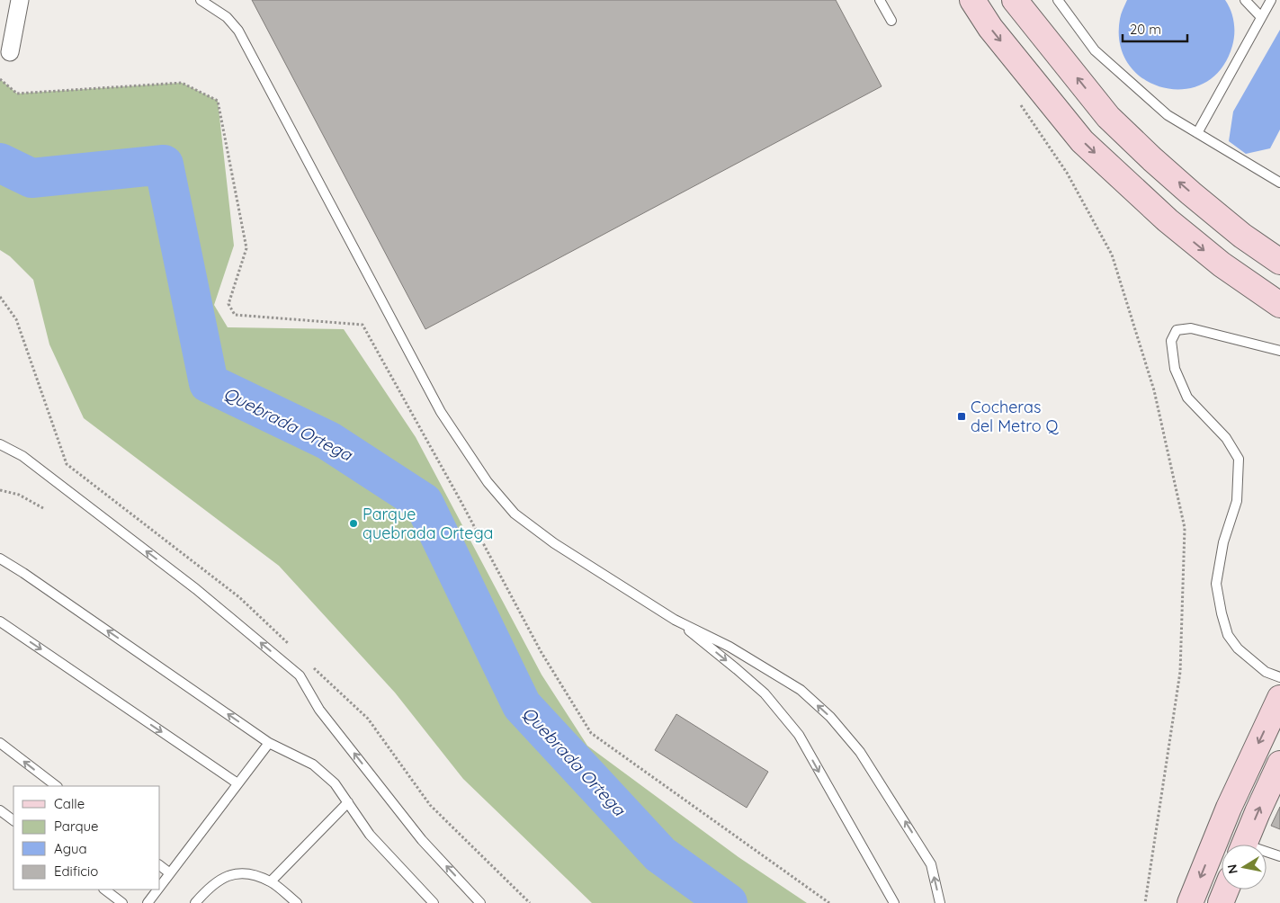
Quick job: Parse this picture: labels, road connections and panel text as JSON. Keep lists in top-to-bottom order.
{
  "water": ["Quebrada Ortega"],
  "places": {
    "transit": ["Cocheras del Metro Q"],
    "other": ["Parque quebrada Ortega"]
  },
  "legend": [
    "Calle",
    "Parque",
    "Agua",
    "Edificio"
  ],
  "scale_bar": "20 m",
  "north": "left"
}
